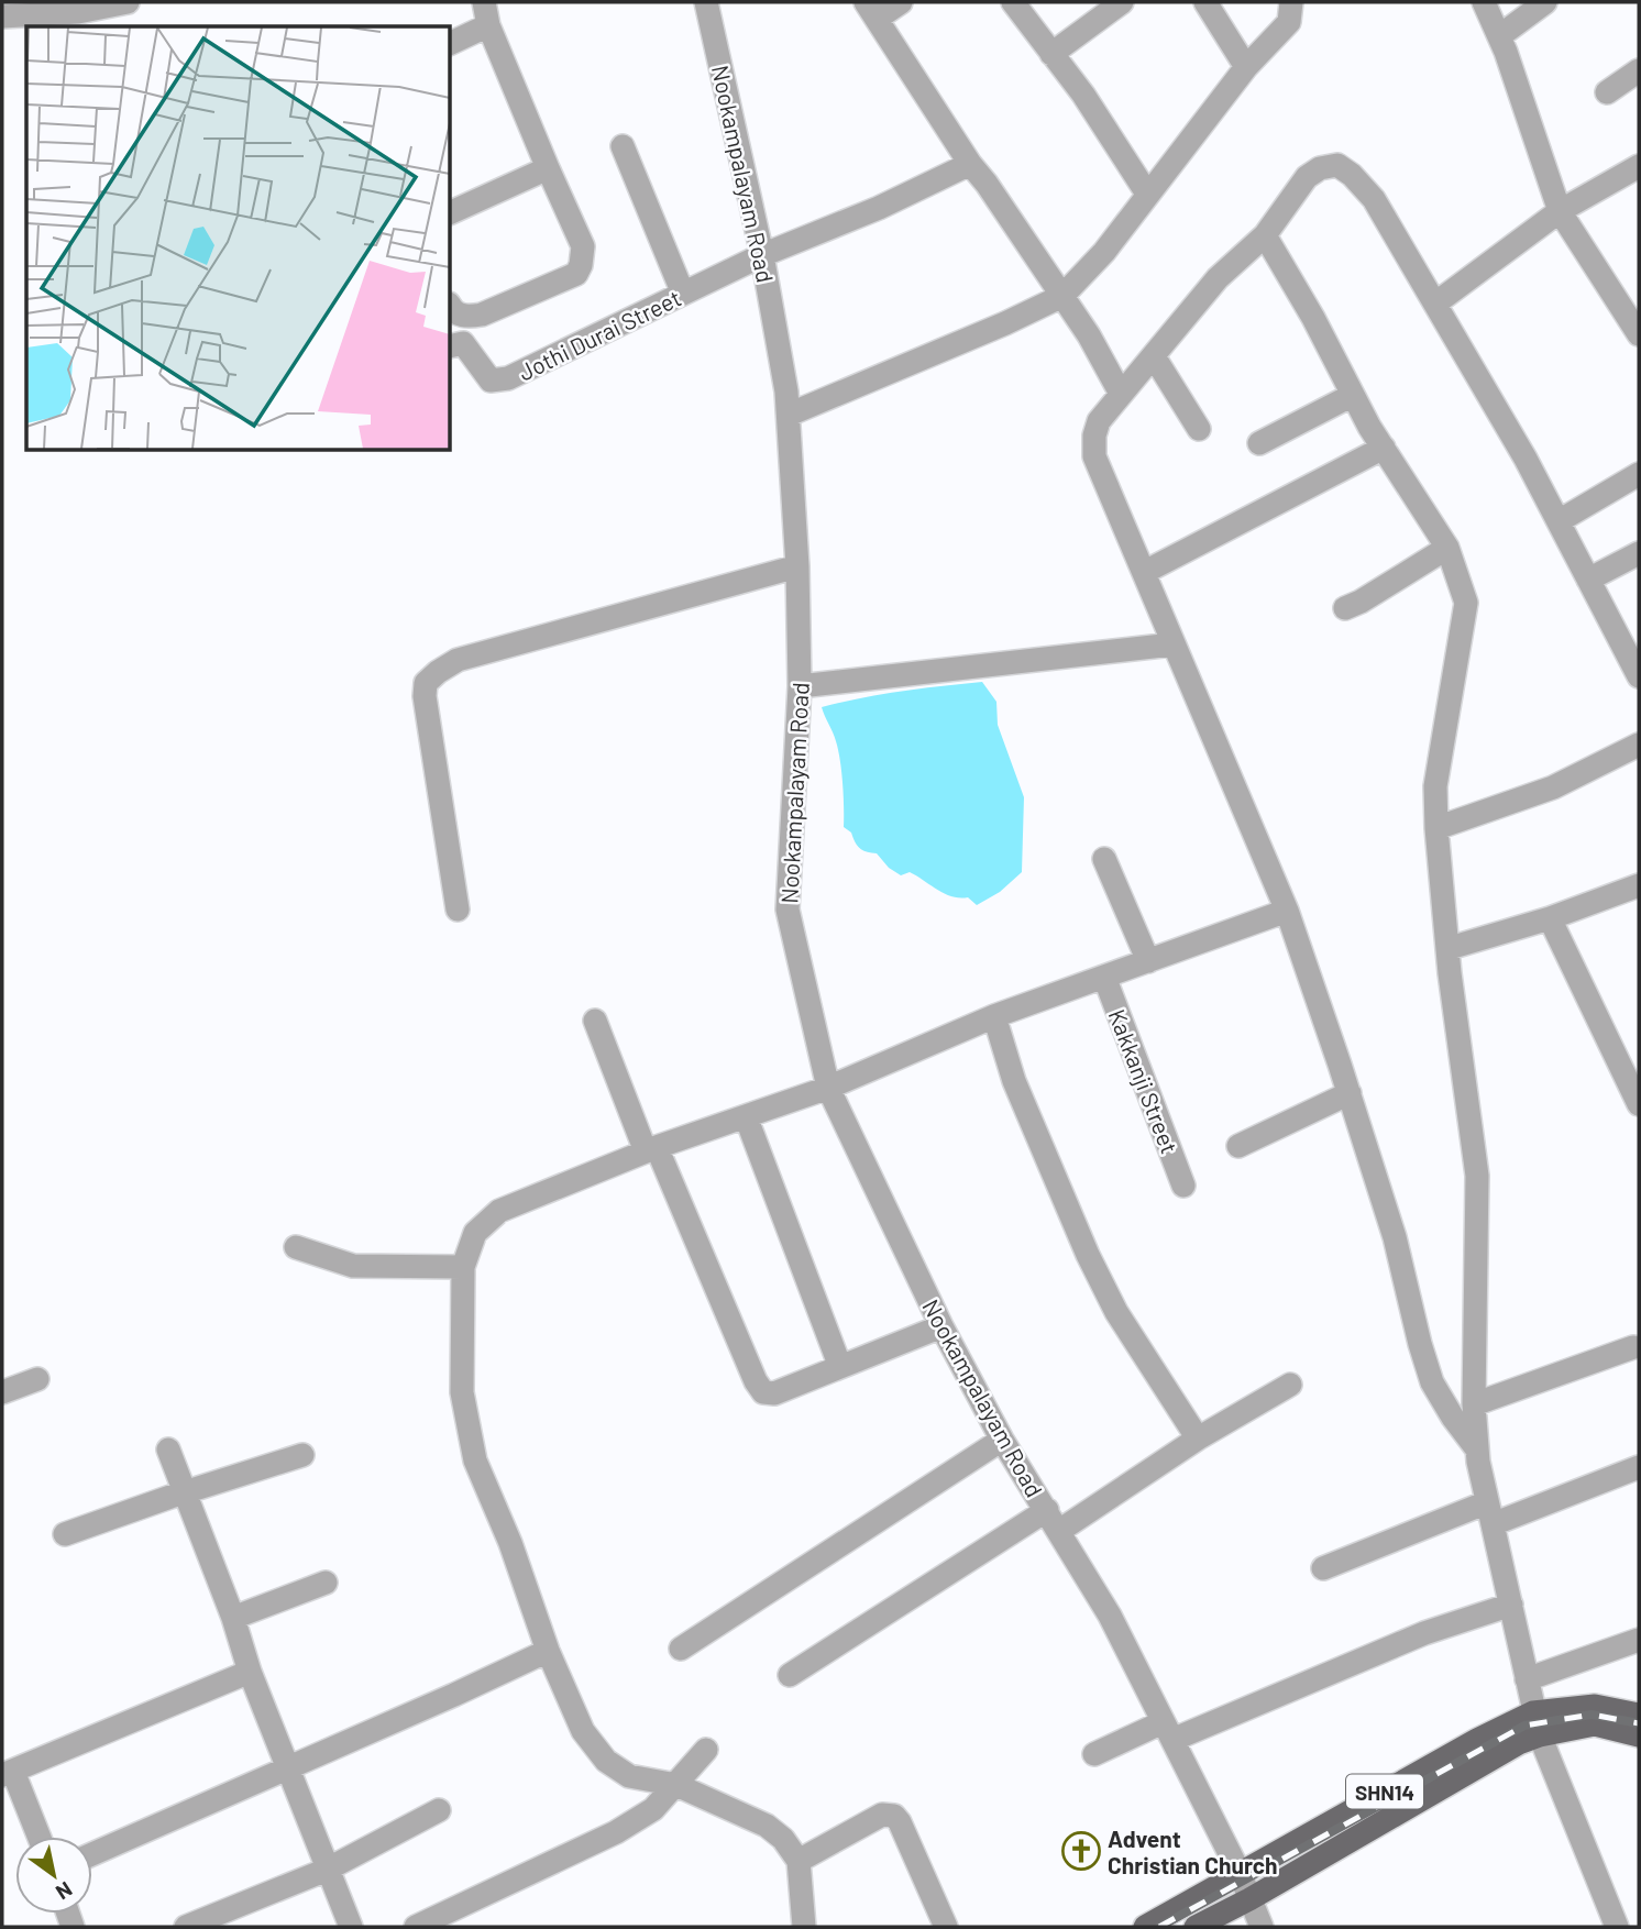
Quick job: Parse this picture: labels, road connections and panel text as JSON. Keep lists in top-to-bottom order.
{
  "streets": {
    "main road": ["SHN14"],
    "street": ["Nookampalayam Road", "Jothi Durai Street", "Kakkanji Street"]
  },
  "crossings": [
    ["Nookampalayam Road", "Jothi Durai Street"],
    ["Nookampalayam Road", "SHN14"]
  ],
  "places": {
    "church": ["Advent Christian Church"]
  },
  "north": "bottom right"
}
